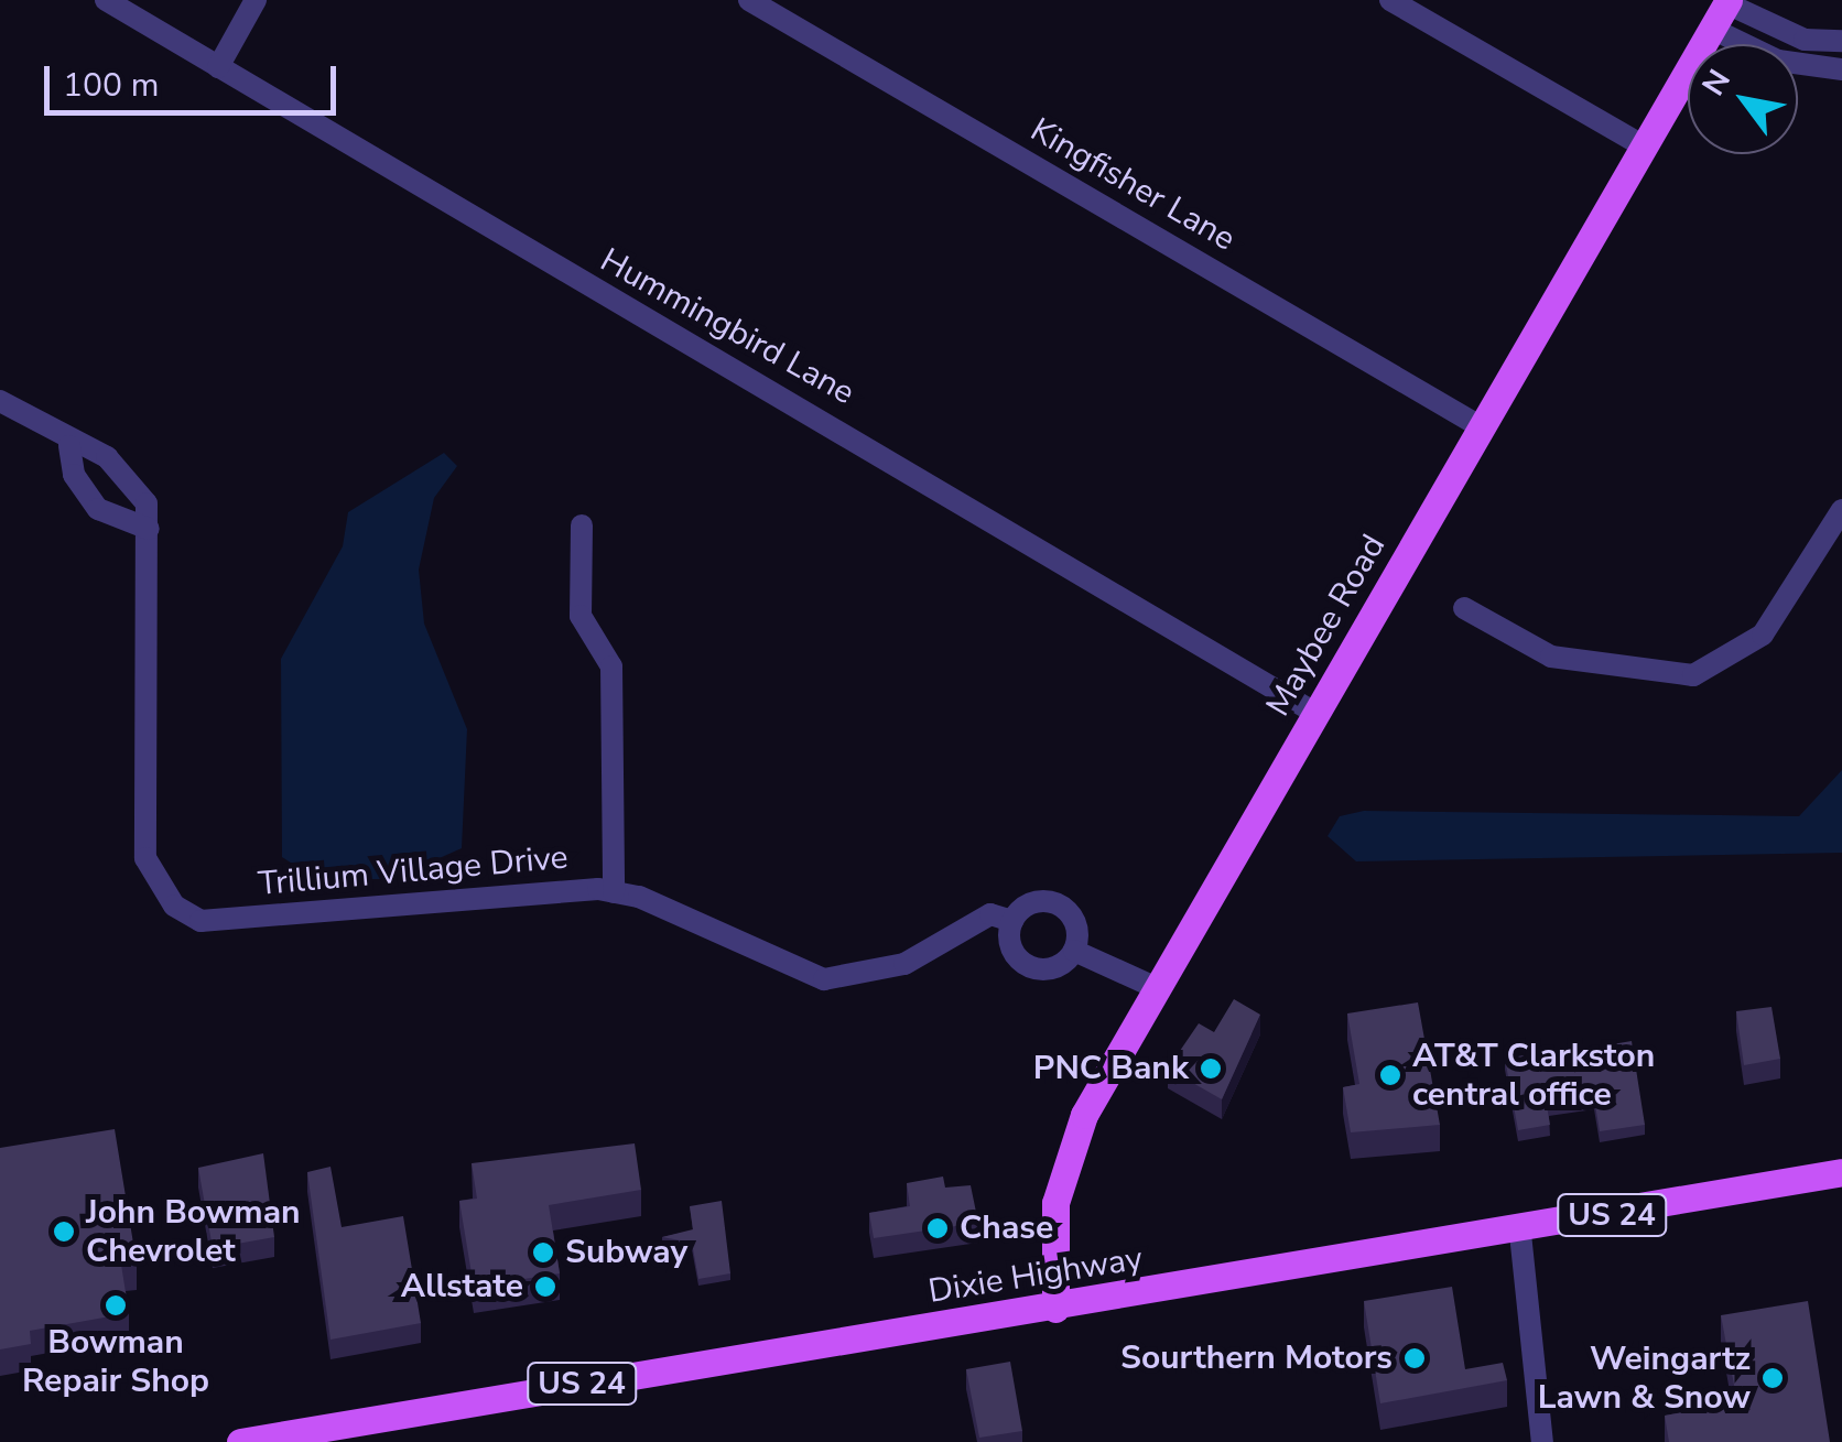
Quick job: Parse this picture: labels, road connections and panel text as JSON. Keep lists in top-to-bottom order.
{
  "streets": {
    "main road": ["Maybee Road", "US 24", "Dixie Highway"],
    "street": ["Kingfisher Lane", "Hummingbird Lane", "Trillium Village Drive"]
  },
  "crossings": [
    ["Kingfisher Lane", "Maybee Road"],
    ["Hummingbird Lane", "Maybee Road"],
    ["Maybee Road", "Dixie Highway"]
  ],
  "places": [
    "PNC Bank",
    "AT&T Clarkston central office",
    "Chase",
    "John Bowman Chevrolet",
    "Subway",
    "Allstate",
    "Bowman Repair Shop",
    "Sourthern Motors",
    "Weingartz Lawn & Snow"
  ],
  "scale_bar": "100 m",
  "north": "top left"
}
